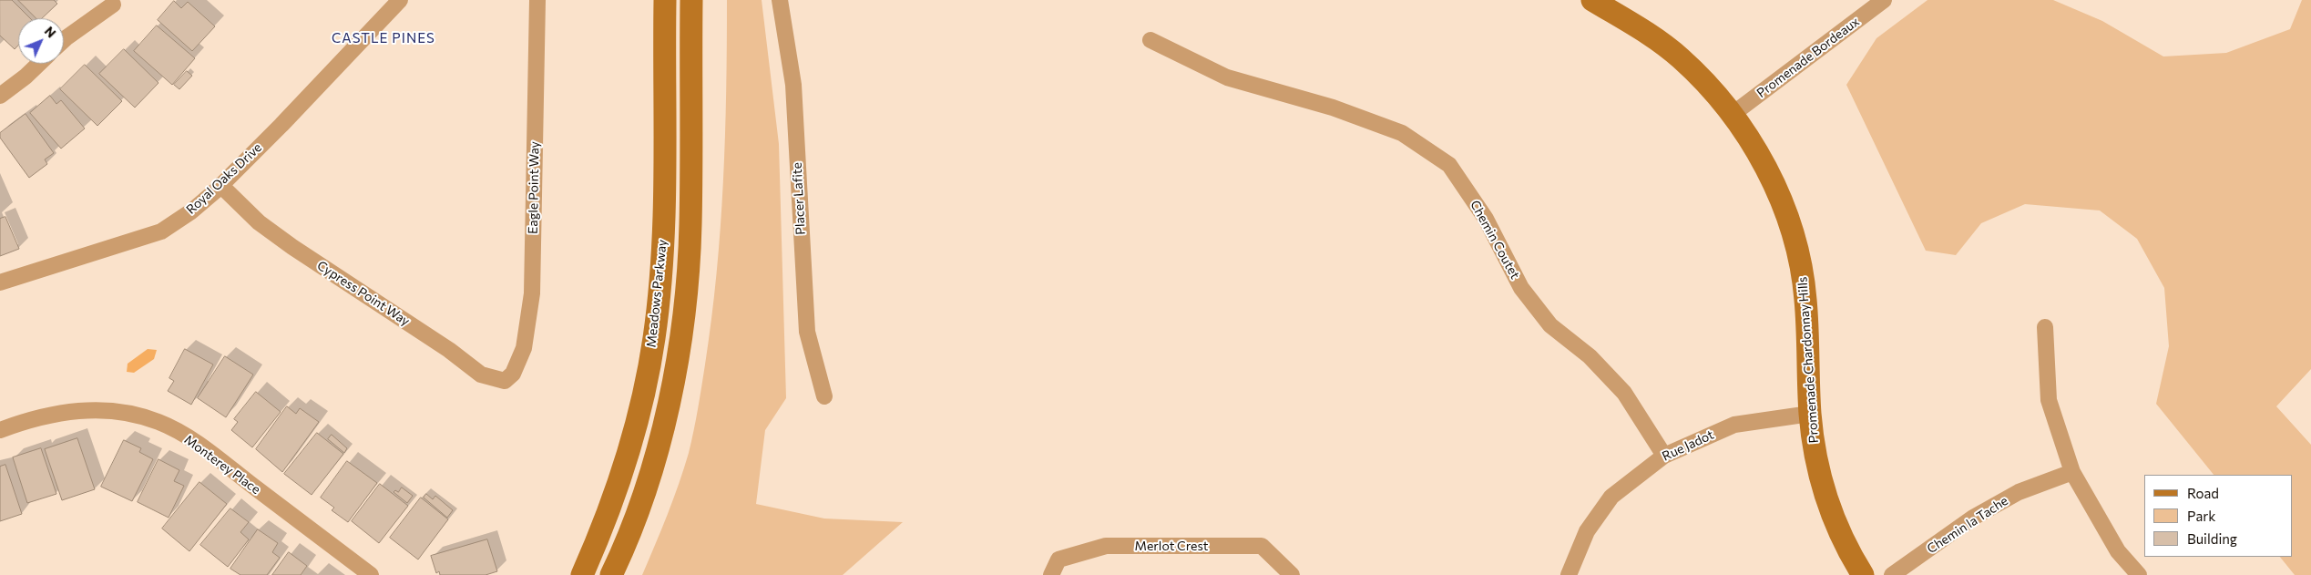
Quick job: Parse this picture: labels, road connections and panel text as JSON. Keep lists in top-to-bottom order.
{
  "streets": {
    "main road": ["Meadows Parkway", "Promenade Chardonnay Hills"],
    "street": [
      "Promenade Bordeaux",
      "Royal Oaks Drive",
      "Eagle Point Way",
      "Placer Lafite",
      "Chemin Coutet",
      "Cypress Point Way",
      "Rue Jadot",
      "Monterey Place",
      "Chemin la Tache",
      "Merlot Crest"
    ]
  },
  "crossings": [
    ["Promenade Bordeaux", "Promenade Chardonnay Hills"],
    ["Royal Oaks Drive", "Cypress Point Way"],
    ["Eagle Point Way", "Cypress Point Way"],
    ["Chemin Coutet", "Rue Jadot"],
    ["Promenade Chardonnay Hills", "Rue Jadot"]
  ],
  "districts": ["CASTLE PINES"],
  "legend": ["Road", "Park", "Building"],
  "north": "top right"
}
